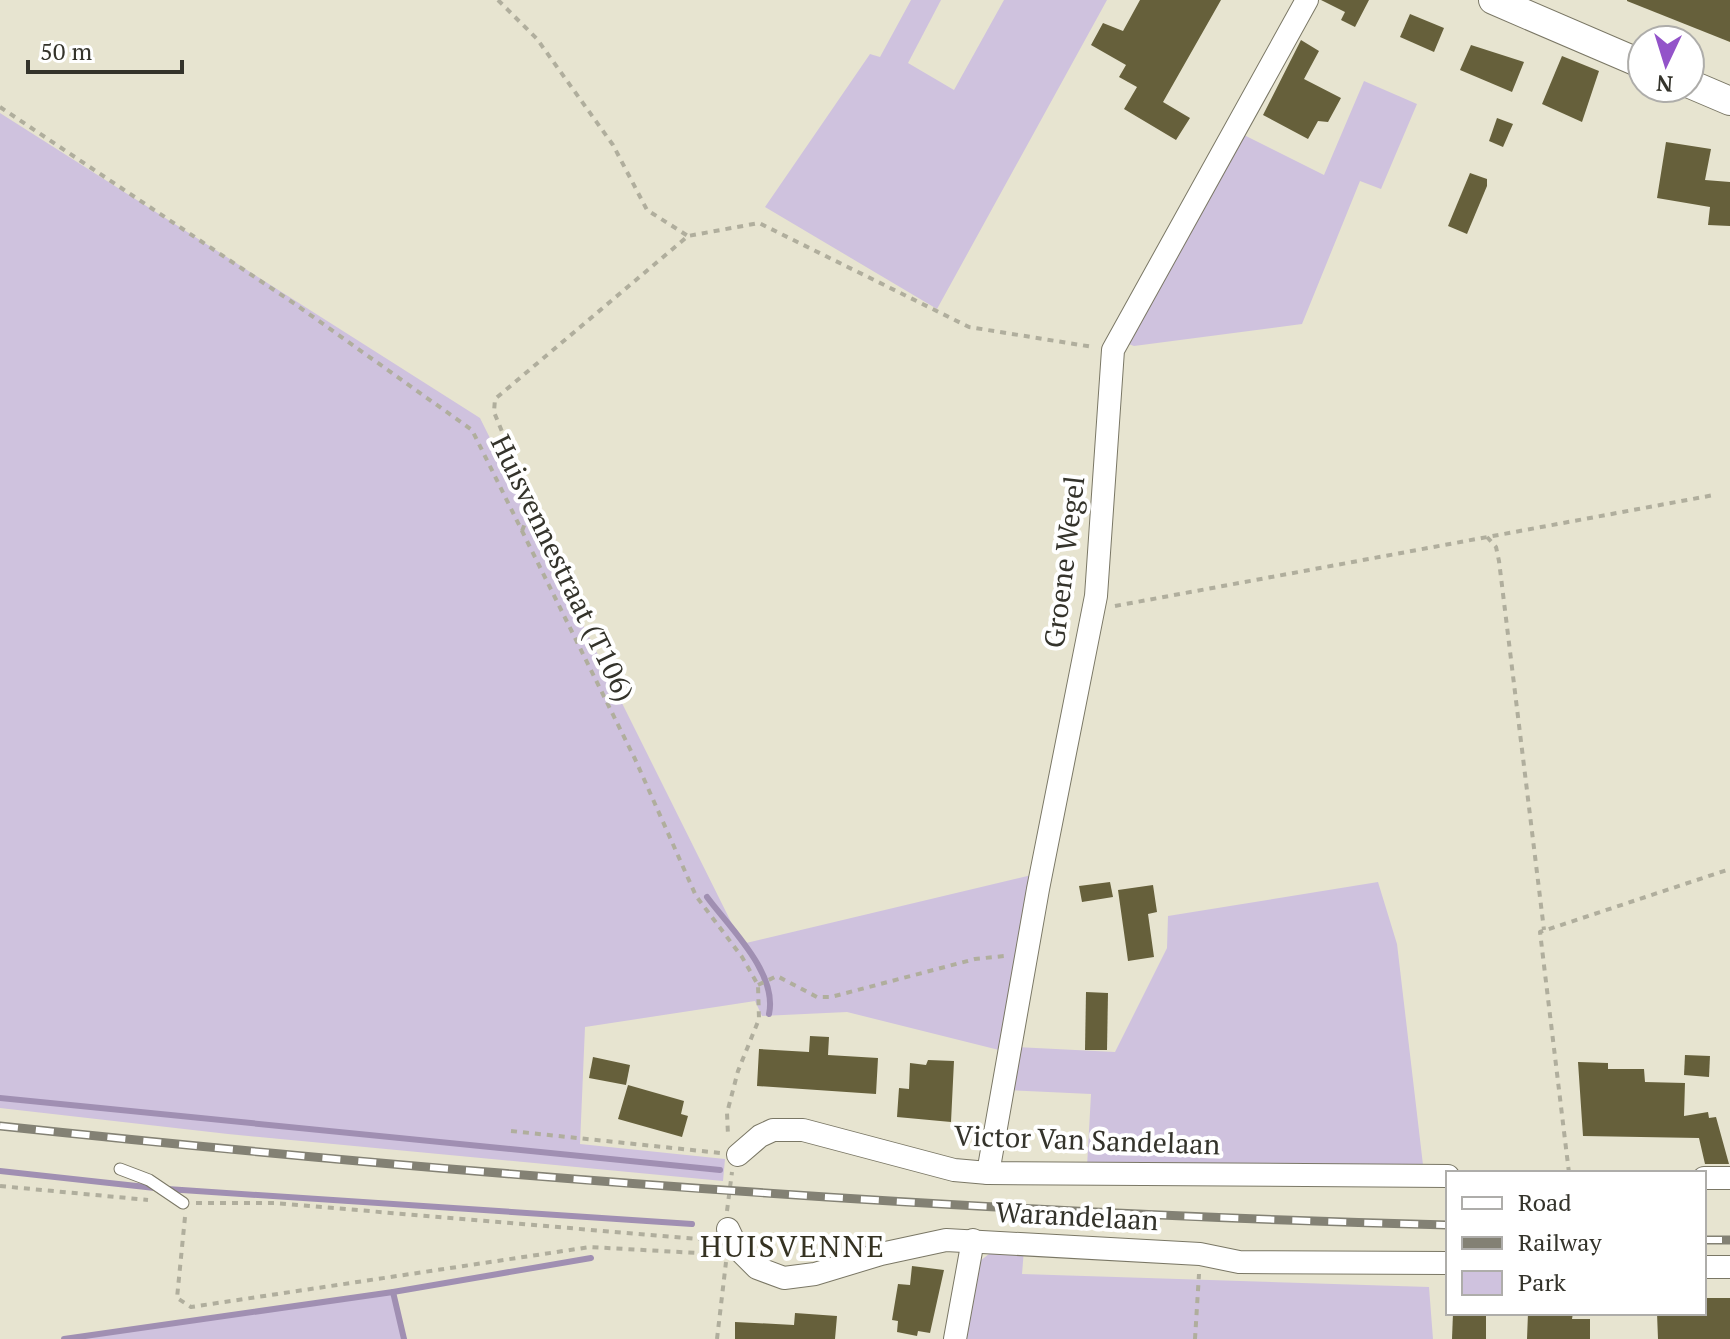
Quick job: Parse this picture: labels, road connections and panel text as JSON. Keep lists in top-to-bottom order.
{
  "streets": {
    "street": ["Groene Wegel", "Victor Van Sandelaan", "Warandelaan"],
    "path": ["Huisvennestraat (T106)"]
  },
  "crossings": [
    ["Groene Wegel", "Victor Van Sandelaan"]
  ],
  "districts": ["HUISVENNE"],
  "legend": ["Road", "Railway", "Park"],
  "scale_bar": "50 m",
  "north": "bottom"
}
